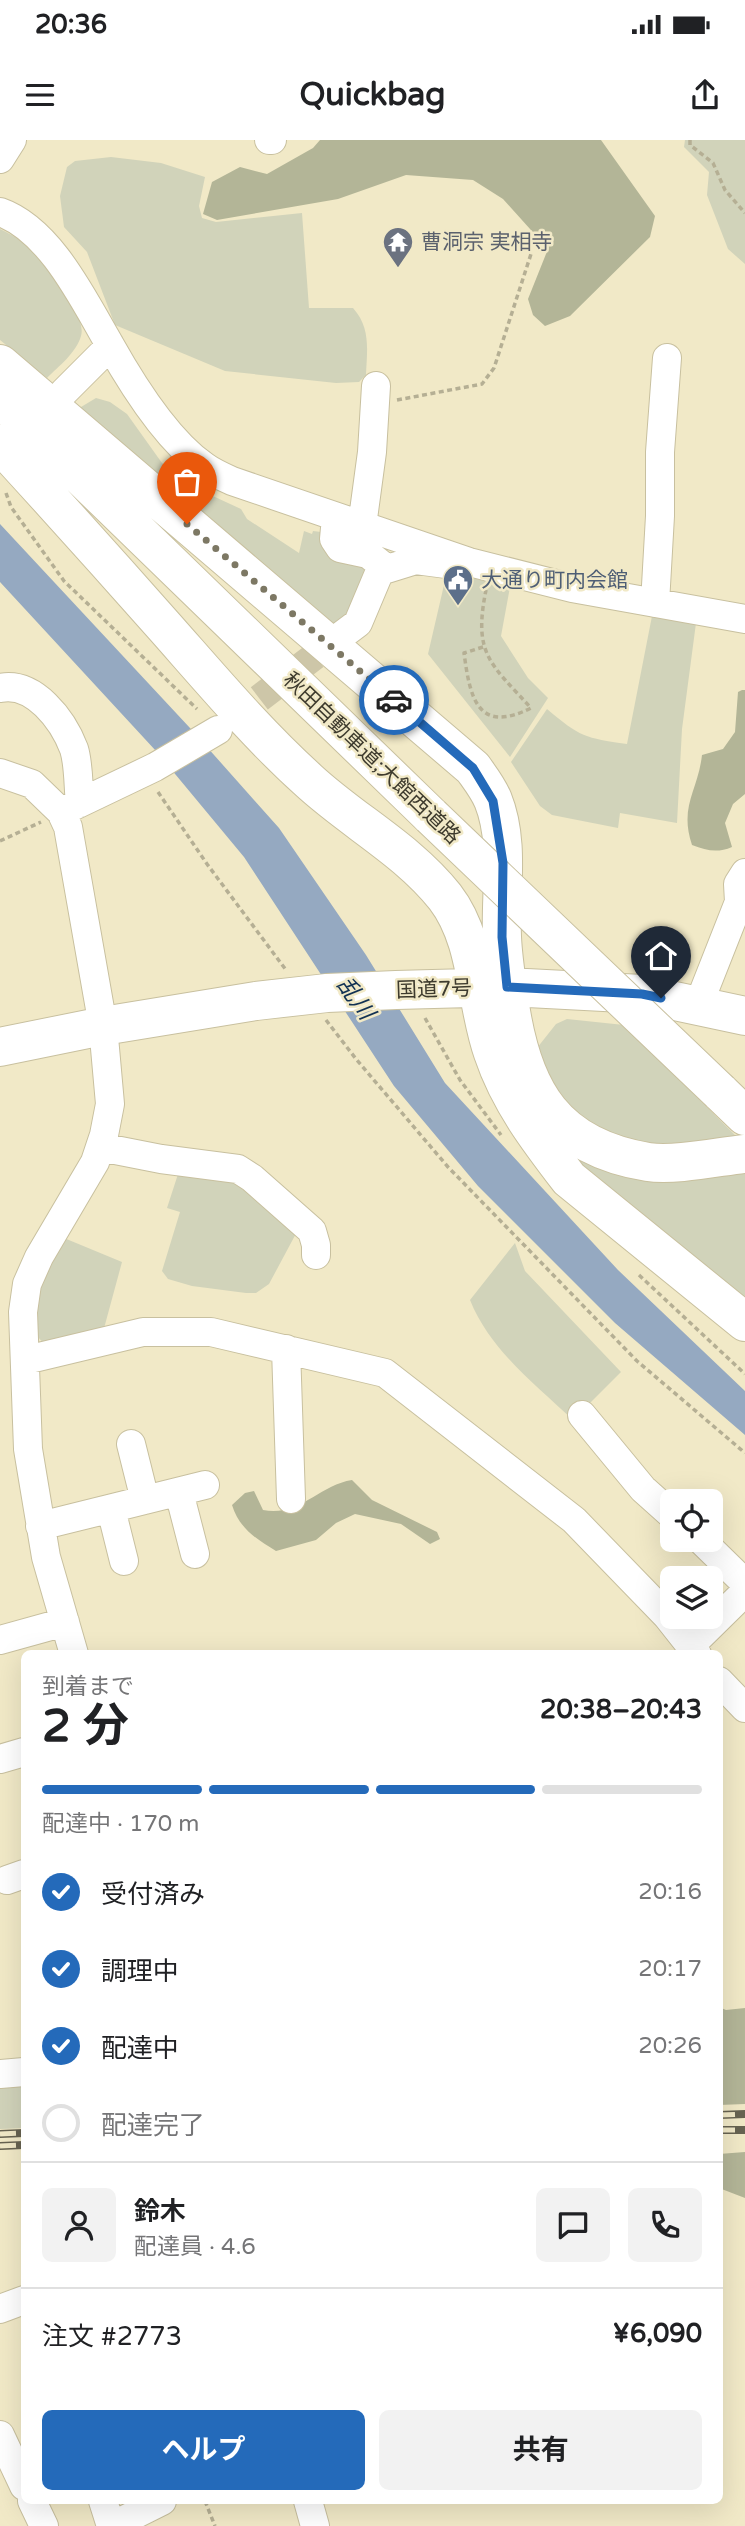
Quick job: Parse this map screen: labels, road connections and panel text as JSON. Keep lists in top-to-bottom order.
{
  "streets": {
    "highway": ["秋田自動車道;大館西道路", "国道7号"]
  },
  "water": ["乱川"],
  "places": {
    "temple": ["曹洞宗 実相寺"],
    "public building": ["大通り町内会館"]
  },
  "page": {
    "status": "20:36",
    "header": "Quickbag",
    "heading": ["2 分", "到着まで", "20:38–20:43"],
    "panel": [
      "鈴木",
      "配達員 · 4.6",
      "注文 #2773",
      "¥6,090"
    ],
    "bar": "配達中 · 170 m",
    "list": [
      ["受付済み", "20:16"],
      ["調理中", "20:17"],
      ["配達中", "20:26"],
      "配達完了"
    ],
    "buttons": ["ヘルプ", "共有"]
  }
}
